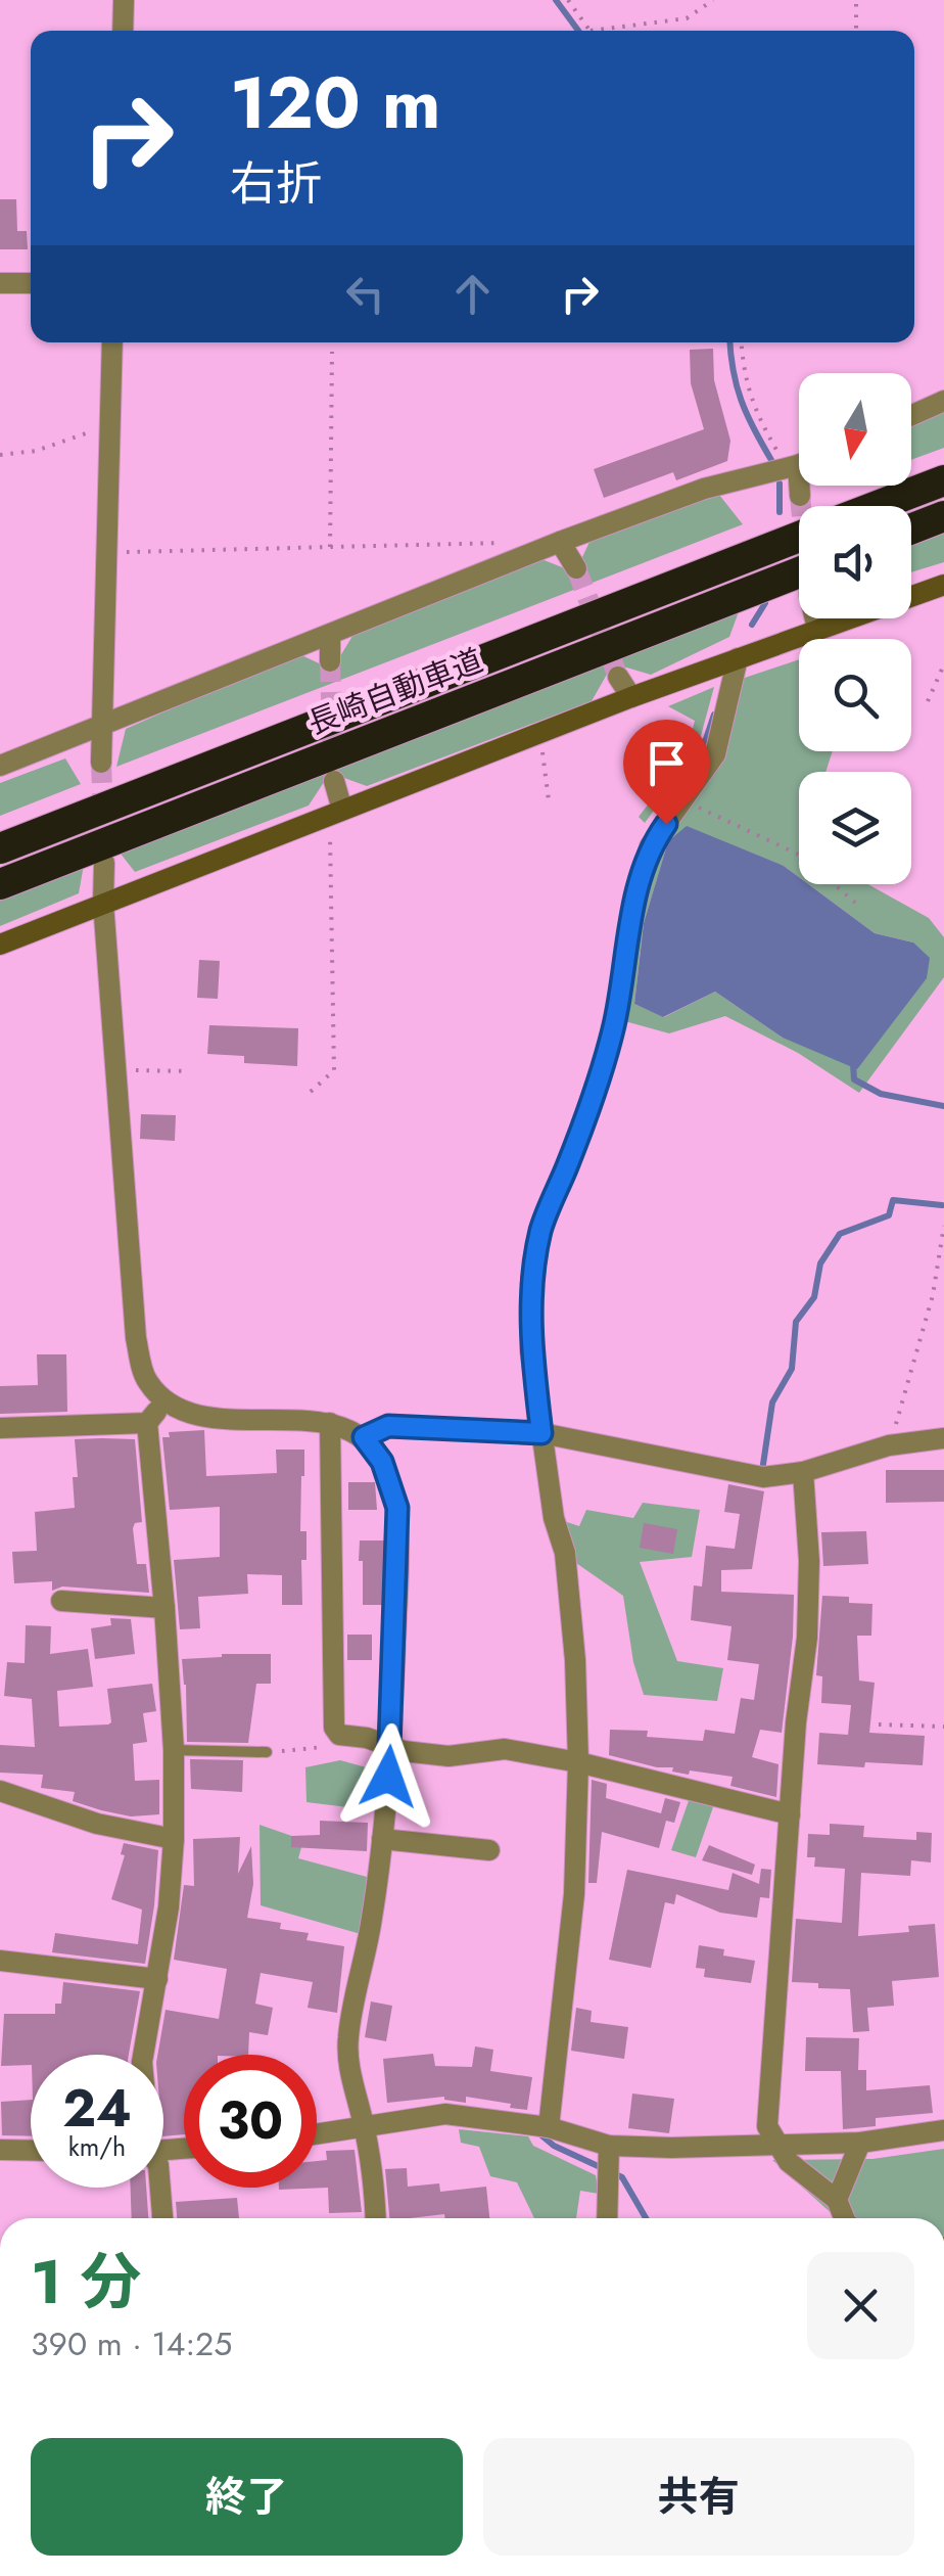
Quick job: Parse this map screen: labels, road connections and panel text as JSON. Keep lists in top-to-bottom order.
{
  "streets": {
    "highway": ["長崎自動車道"]
  },
  "north": "bottom",
  "page": {
    "turn": ["120 m", "右折"],
    "speed": "24 km/h",
    "limit": "30",
    "heading": ["1 分", "390 m · 14:25"],
    "buttons": ["終了", "共有"]
  }
}
